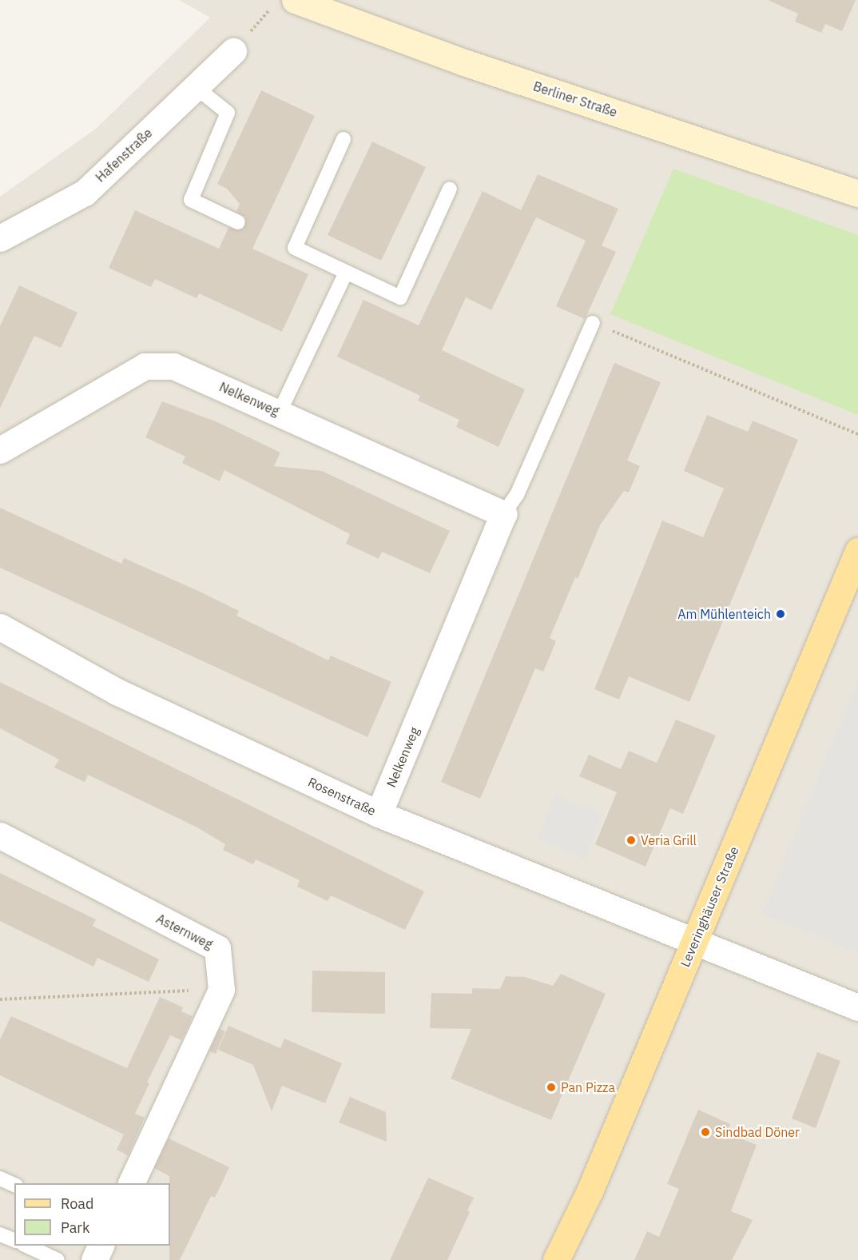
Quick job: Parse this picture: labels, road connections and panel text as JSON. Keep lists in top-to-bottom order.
{
  "streets": {
    "main road": ["Berliner Straße", "Leveringhäuser Straße"],
    "street": [
      "Hafenstraße",
      "Nelkenweg",
      "Rosenstraße",
      "Asternweg"
    ]
  },
  "crossings": [
    ["Nelkenweg", "Rosenstraße"],
    ["Rosenstraße", "Leveringhäuser Straße"]
  ],
  "places": [
    "Am Mühlenteich",
    "Veria Grill",
    "Pan Pizza",
    "Sindbad Döner"
  ],
  "legend": ["Road", "Park"]
}
